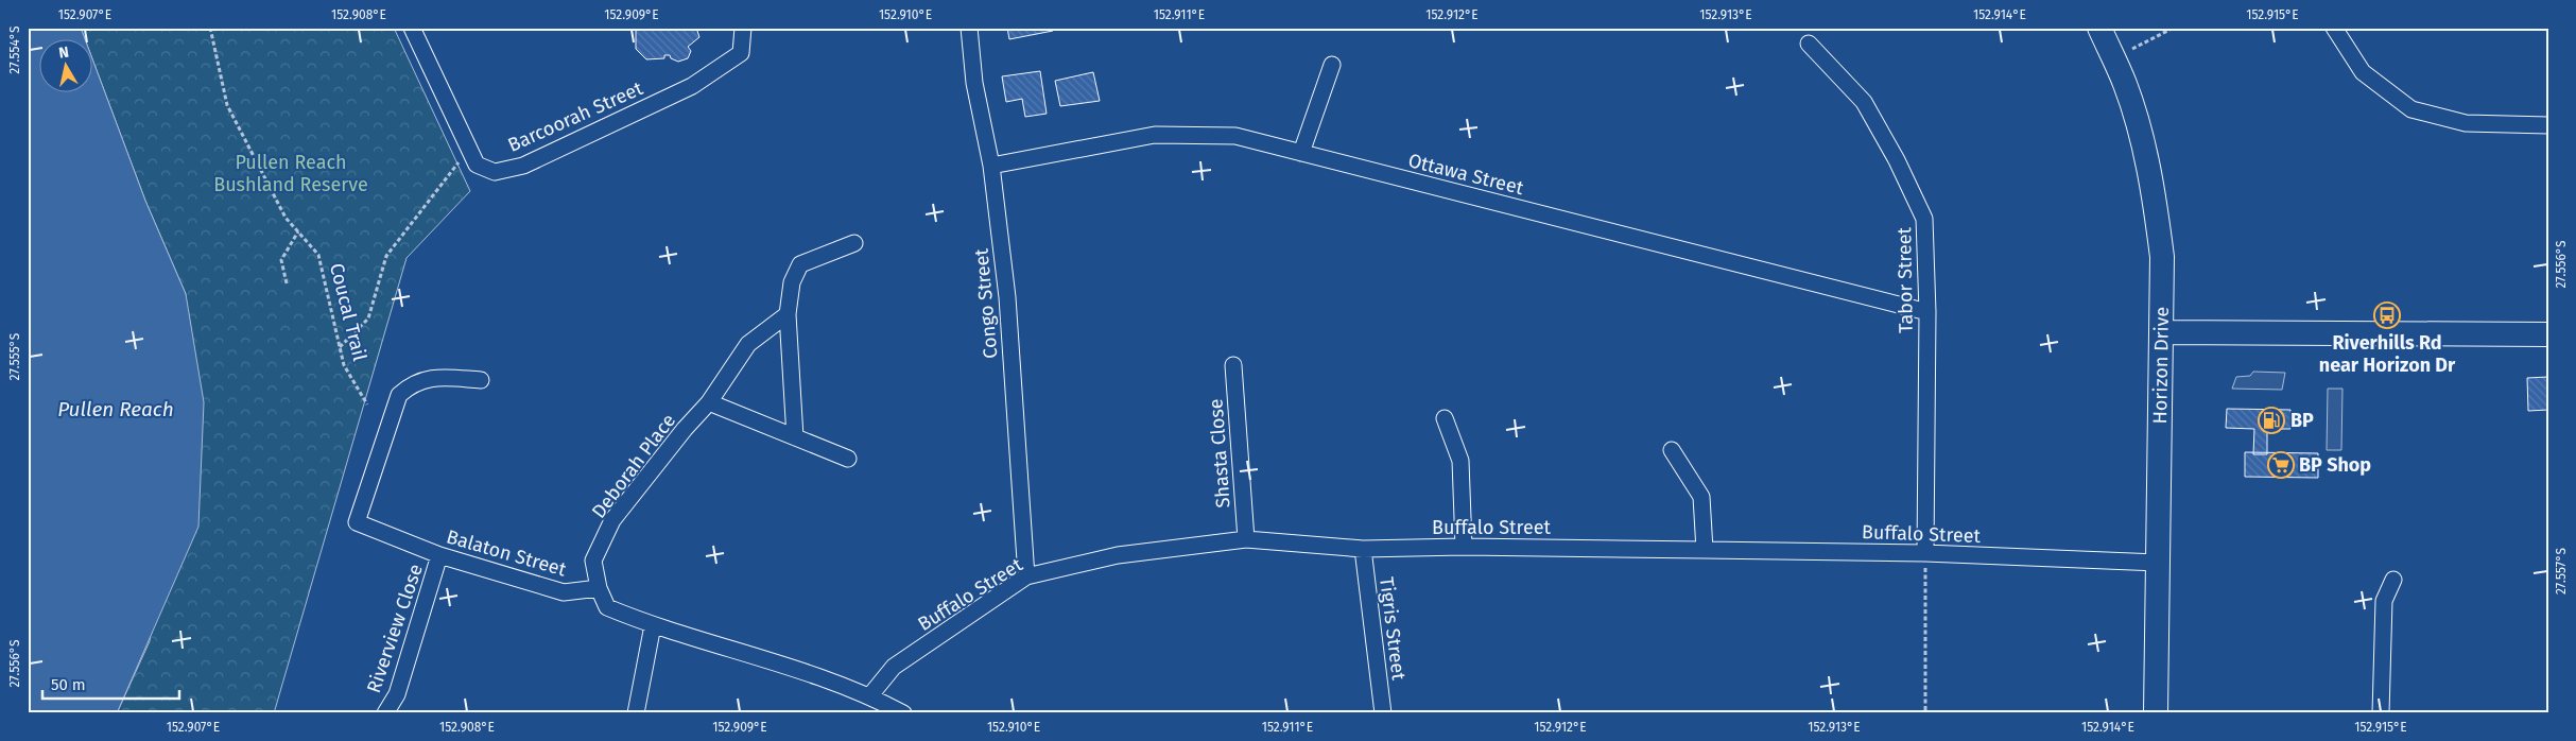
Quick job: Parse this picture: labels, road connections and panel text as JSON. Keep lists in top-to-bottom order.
{
  "streets": {
    "street": [
      "Barcoorah Street",
      "Ottawa Street",
      "Tabor Street",
      "Congo Street",
      "Horizon Drive",
      "Shasta Close",
      "Deborah Place",
      "Buffalo Street",
      "Balaton Street",
      "Riverview Close",
      "Tigris Street"
    ],
    "path": ["Coucal Trail"]
  },
  "crossings": [
    ["Ottawa Street", "Tabor Street"],
    ["Ottawa Street", "Congo Street"],
    ["Tabor Street", "Buffalo Street"],
    ["Congo Street", "Buffalo Street"],
    ["Horizon Drive", "Buffalo Street"],
    ["Shasta Close", "Buffalo Street"],
    ["Deborah Place", "Balaton Street"],
    ["Buffalo Street", "Tigris Street"],
    ["Balaton Street", "Riverview Close"]
  ],
  "water": ["Pullen Reach"],
  "parks": ["Pullen Reach Bushland Reserve"],
  "places": {
    "bus stop": ["Riverhills Rd near Horizon Dr"],
    "fuel station": ["BP"],
    "supermarket": ["BP Shop"]
  },
  "scale_bar": "50 m",
  "north": "top",
  "coordinates": [
    "152.907°E",
    "152.908°E",
    "152.909°E",
    "152.910°E",
    "152.911°E",
    "152.912°E",
    "152.913°E",
    "152.914°E",
    "152.915°E",
    "27.554°S",
    "27.556°S",
    "27.555°S",
    "27.557°S"
  ]
}
